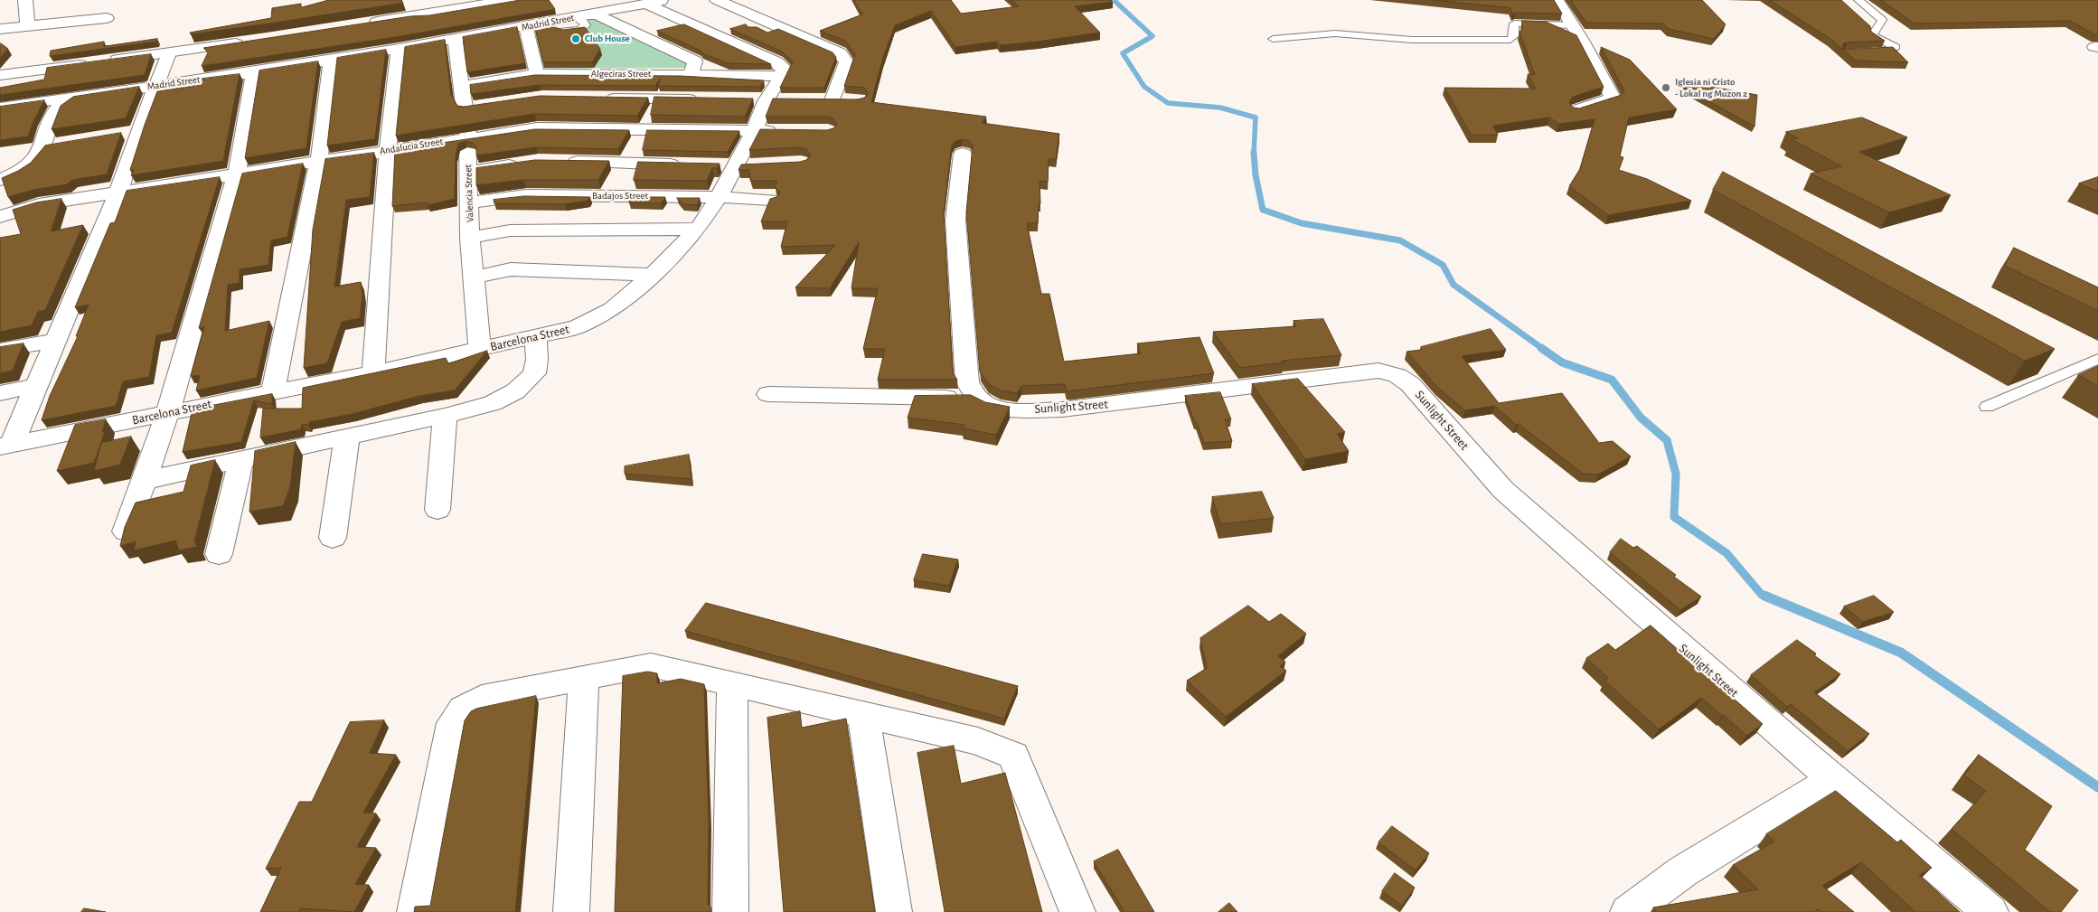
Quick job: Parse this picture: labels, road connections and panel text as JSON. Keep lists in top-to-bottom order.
{
  "streets": {
    "street": [
      "Madrid Street",
      "Algeciras Street",
      "Andalucia Street",
      "Valencia Street",
      "Badajos Street",
      "Barcelona Street",
      "Sunlight Street"
    ]
  },
  "crossings": [
    ["Madrid Street", "Valencia Street"],
    ["Algeciras Street", "Valencia Street"],
    ["Algeciras Street", "Barcelona Street"],
    ["Andalucia Street", "Valencia Street"],
    ["Andalucia Street", "Barcelona Street"],
    ["Valencia Street", "Badajos Street"],
    ["Valencia Street", "Barcelona Street"],
    ["Badajos Street", "Barcelona Street"]
  ],
  "places": ["Club House", "Iglesia ni Cristo - Lokal ng Muzon 2"]
}
